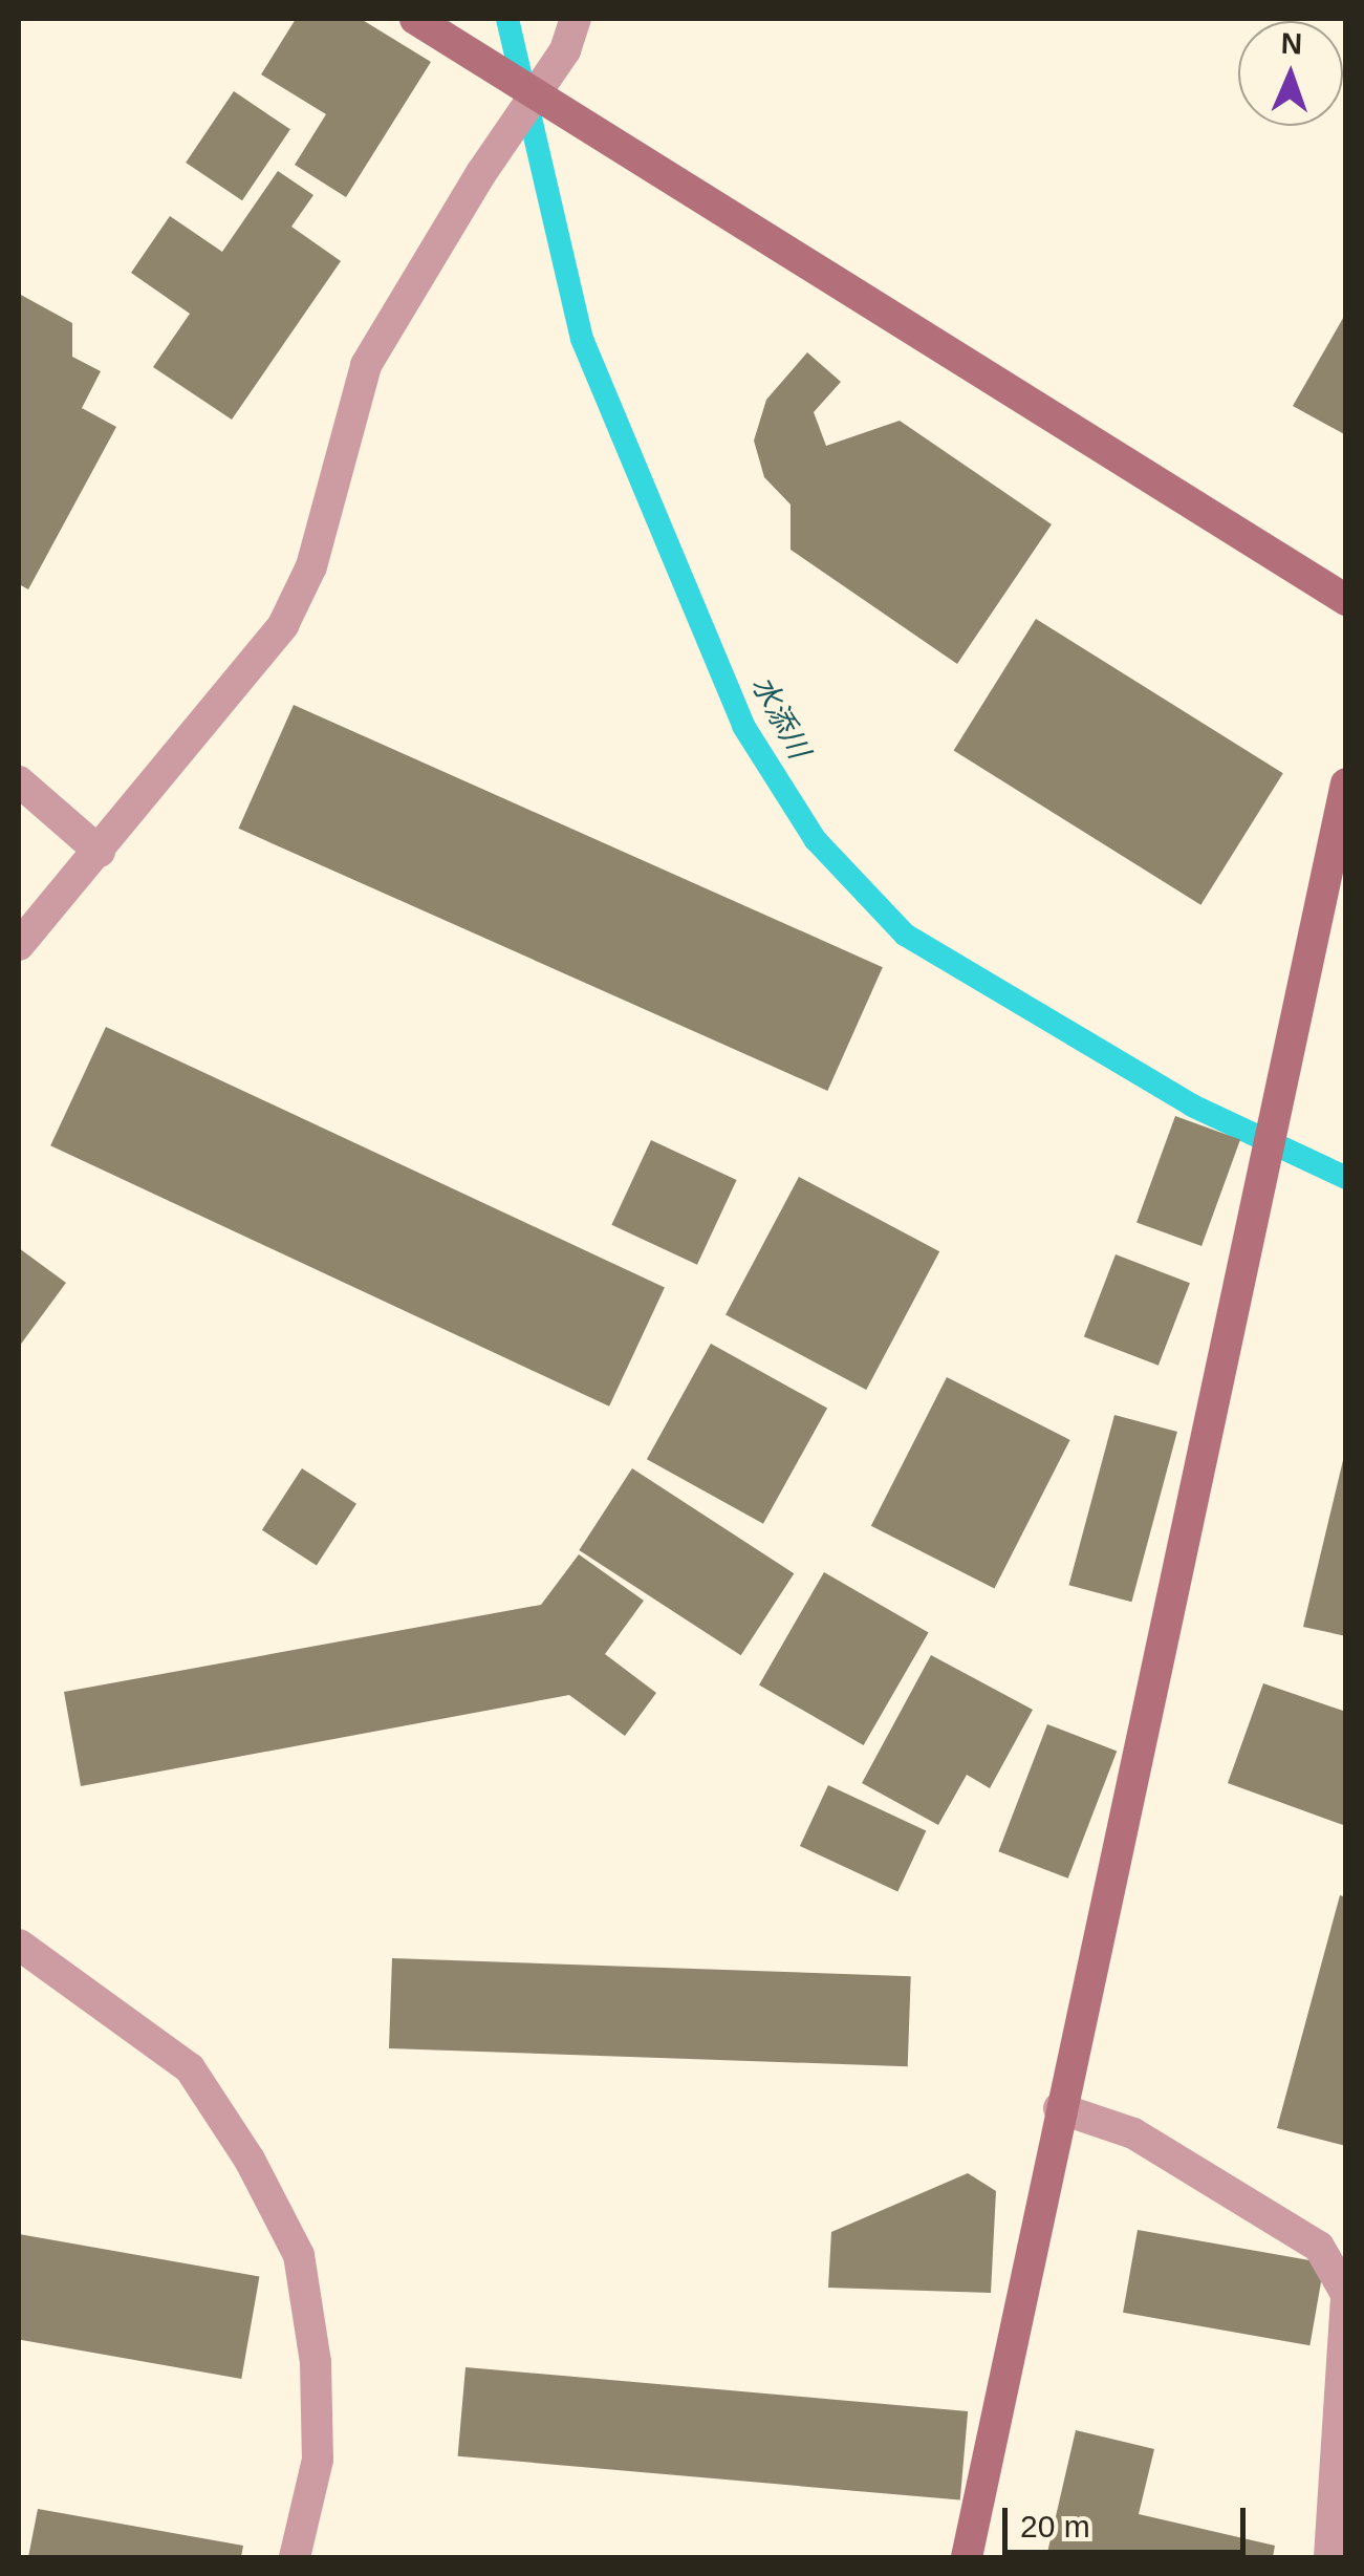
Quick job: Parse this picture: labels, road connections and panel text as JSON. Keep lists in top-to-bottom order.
{
  "water": ["水添川"],
  "scale_bar": "20 m",
  "north": "top"
}
